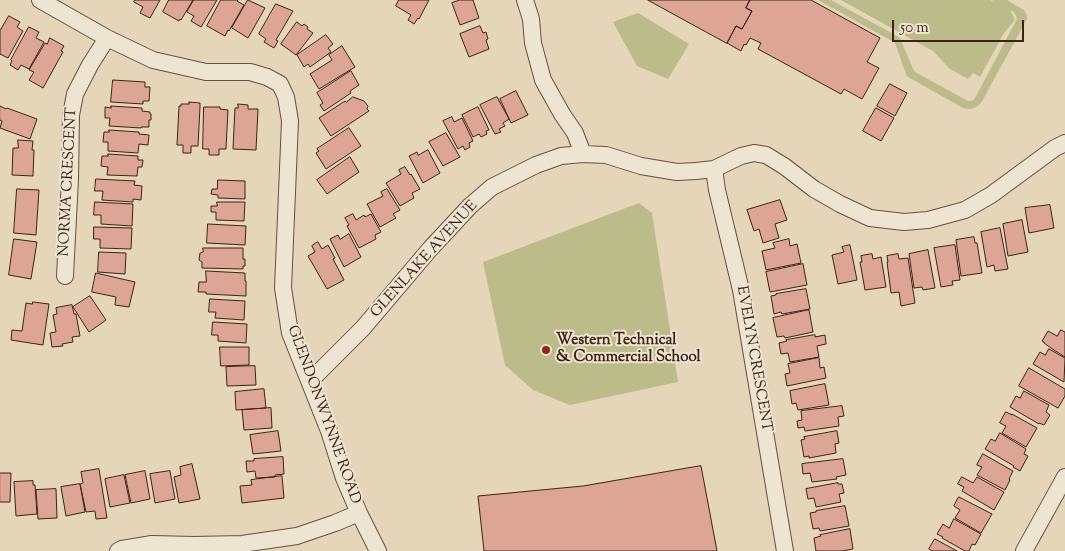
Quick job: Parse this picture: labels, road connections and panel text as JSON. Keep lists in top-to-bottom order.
{
  "streets": {
    "street": [
      "NORMA CRESCENT",
      "GLENLAKE AVENUE",
      "EVELYN CRESCENT",
      "GLENDONWYNNE ROAD"
    ]
  },
  "crossings": [
    ["NORMA CRESCENT", "GLENDONWYNNE ROAD"],
    ["GLENLAKE AVENUE", "EVELYN CRESCENT"],
    ["GLENLAKE AVENUE", "GLENDONWYNNE ROAD"]
  ],
  "places": ["Western Technical & Commercial School"],
  "scale_bar": "50 m"
}
